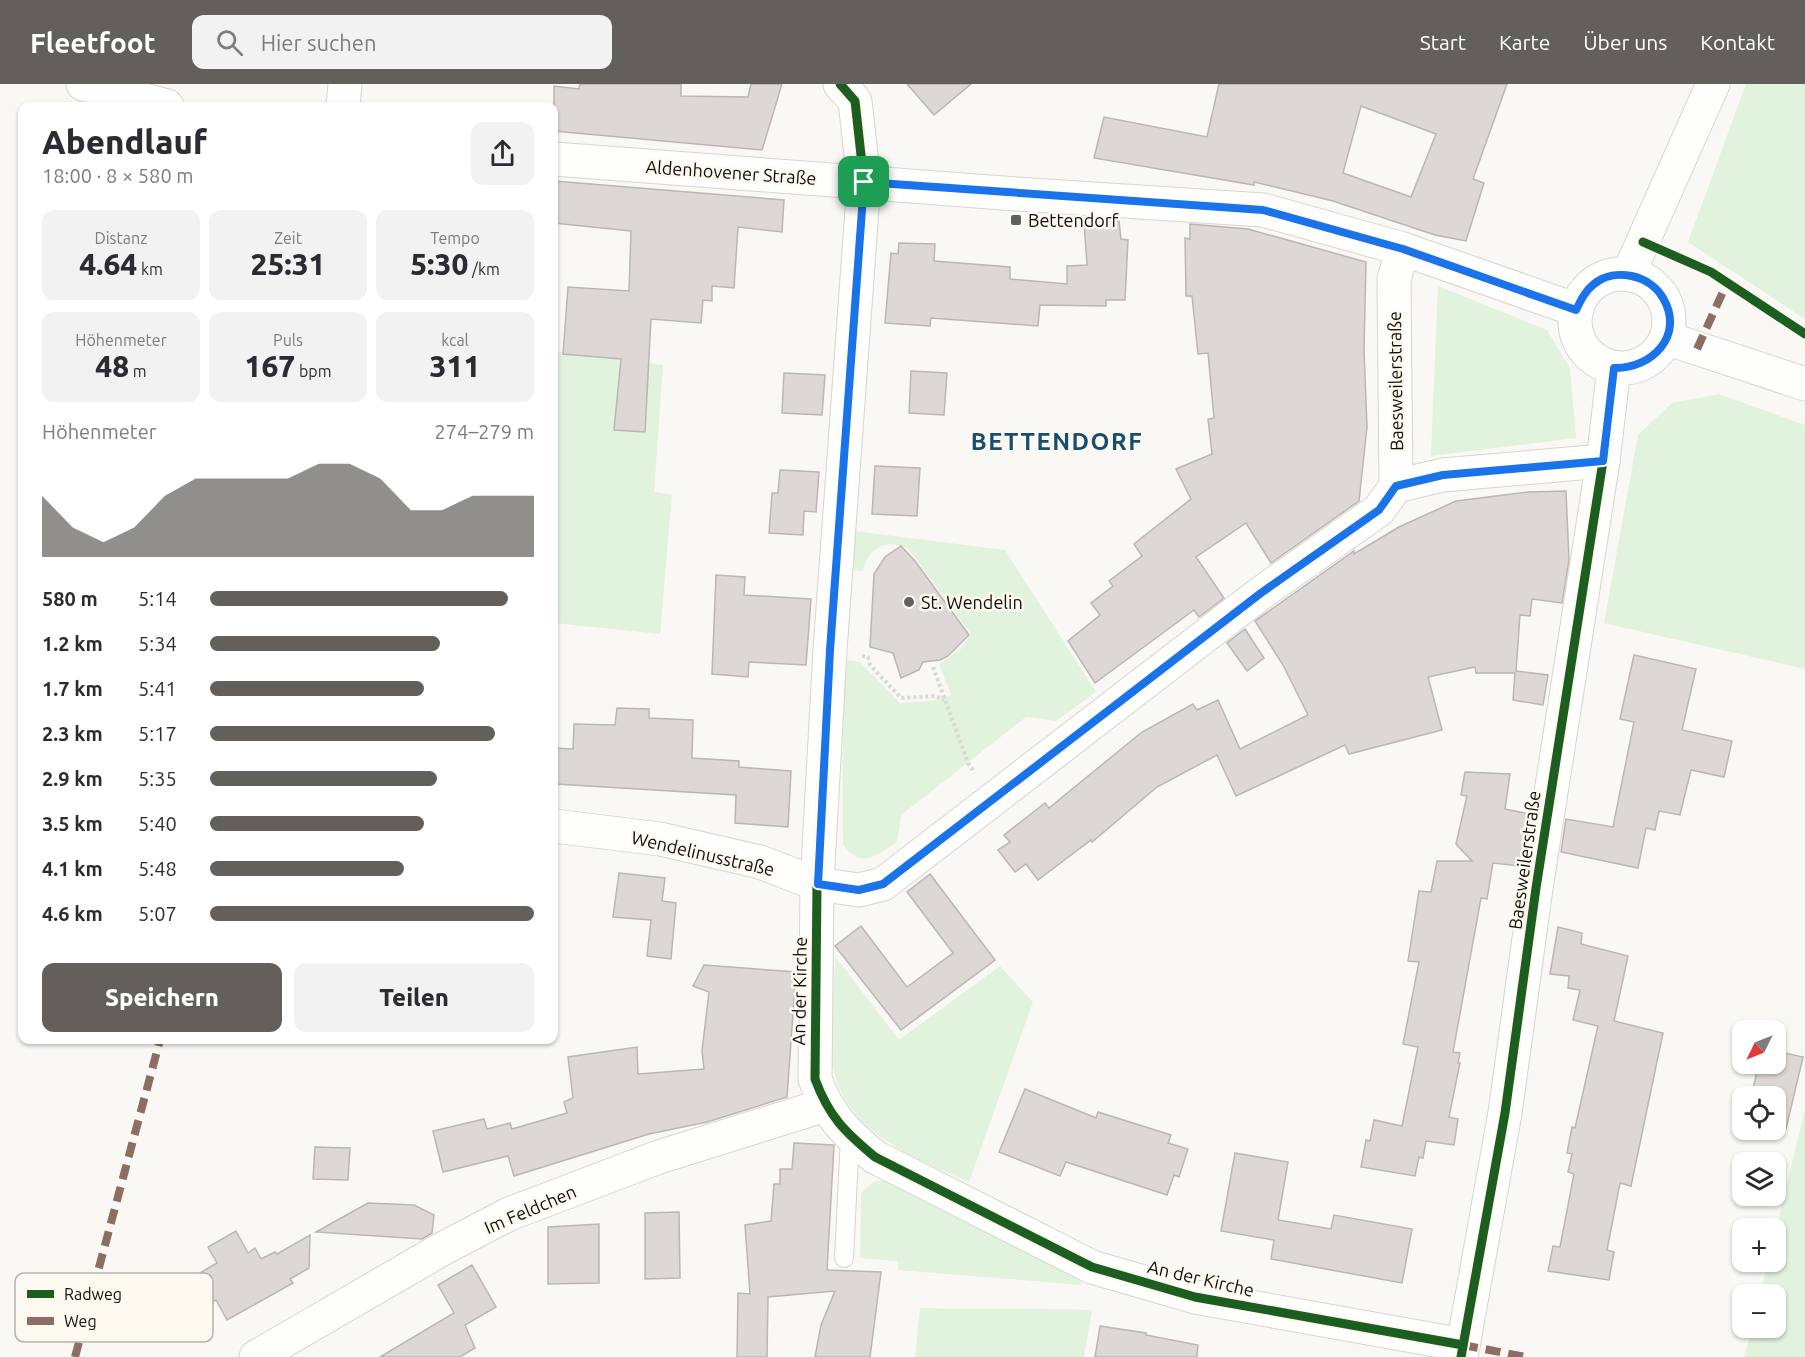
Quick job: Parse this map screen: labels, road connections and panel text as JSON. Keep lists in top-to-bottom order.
{
  "streets": {
    "street": [
      "Aldenhovener Straße",
      "Baesweilerstraße",
      "Wendelinusstraße",
      "An der Kirche",
      "Im Feldchen"
    ]
  },
  "crossings": [
    ["Aldenhovener Straße", "Baesweilerstraße"],
    ["Aldenhovener Straße", "An der Kirche"],
    ["Baesweilerstraße", "Wendelinusstraße"],
    ["Baesweilerstraße", "An der Kirche"],
    ["Wendelinusstraße", "An der Kirche"],
    ["An der Kirche", "Im Feldchen"]
  ],
  "districts": ["BETTENDORF"],
  "places": {
    "transit": ["Bettendorf"],
    "other": ["St. Wendelin"]
  },
  "legend": ["Radweg", "Weg"],
  "north": "bottom left",
  "page": {
    "header": "Fleetfoot",
    "search": "Hier suchen",
    "nav": [
      "Start",
      "Karte",
      "Über uns",
      "Kontakt"
    ],
    "heading": ["Abendlauf", "18:00 · 8 × 580 m"],
    "stats": [
      ["Distanz", "4.64 km"],
      ["Zeit", "25:31"],
      ["Tempo", "5:30 /km"],
      ["Höhenmeter", "48 m"],
      ["Puls", "167 bpm"],
      ["kcal", "311"]
    ],
    "chart": ["Höhenmeter", "274–279 m"],
    "list": [
      {
        "name": "580 m",
        "note": "5:14"
      },
      {
        "name": "1.2 km",
        "note": "5:34"
      },
      {
        "name": "1.7 km",
        "note": "5:41"
      },
      {
        "name": "2.3 km",
        "note": "5:17"
      },
      {
        "name": "2.9 km",
        "note": "5:35"
      },
      {
        "name": "3.5 km",
        "note": "5:40"
      },
      {
        "name": "4.1 km",
        "note": "5:48"
      },
      {
        "name": "4.6 km",
        "note": "5:07"
      }
    ],
    "buttons": ["Speichern", "Teilen"],
    "map_buttons": ["+", "−"]
  }
}
